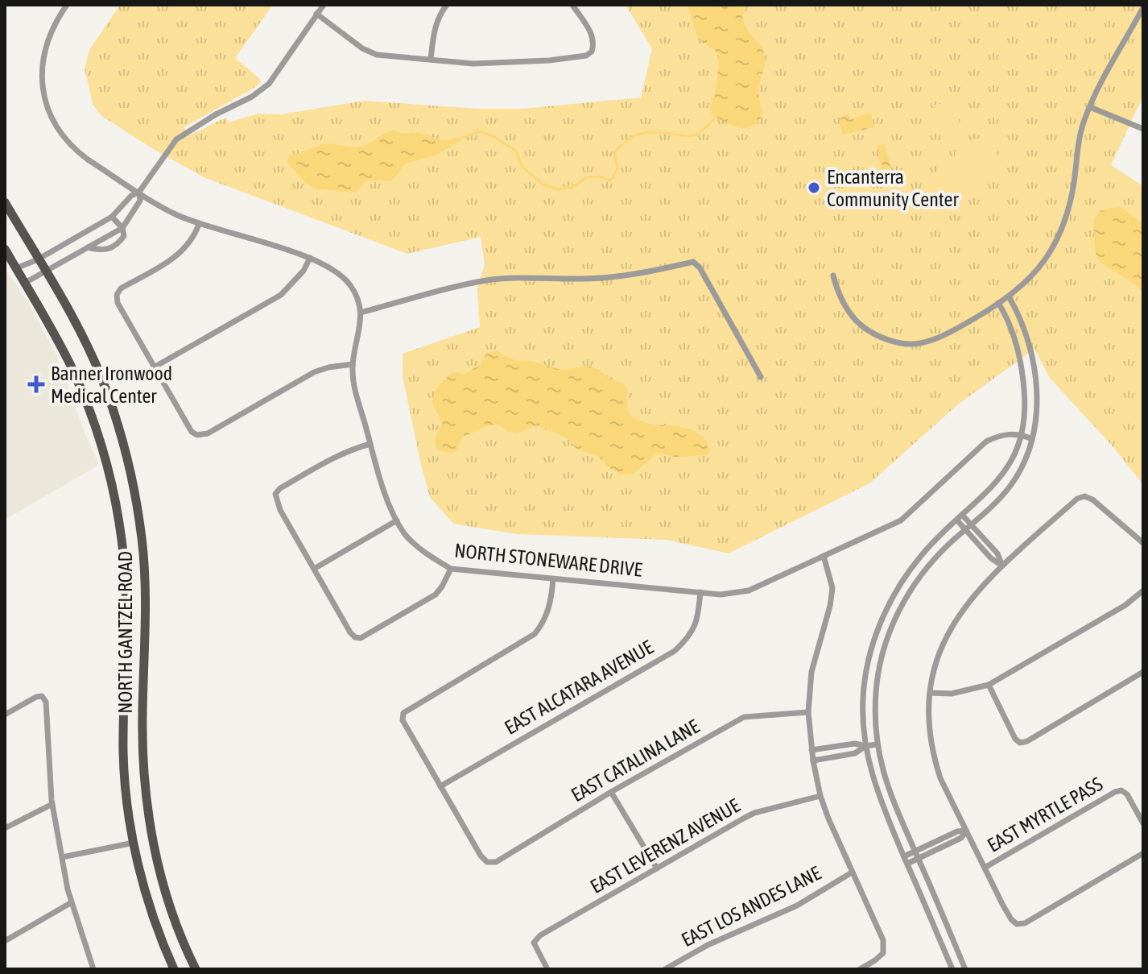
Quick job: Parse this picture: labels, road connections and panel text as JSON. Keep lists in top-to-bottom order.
{
  "streets": {
    "main road": ["NORTH GANTZEL ROAD"],
    "street": [
      "NORTH STONEWARE DRIVE",
      "EAST ALCATARA AVENUE",
      "EAST CATALINA LANE",
      "EAST MYRTLE PASS",
      "EAST LEVERENZ AVENUE",
      "EAST LOS ANDES LANE"
    ]
  },
  "crossings": [
    ["NORTH STONEWARE DRIVE", "EAST ALCATARA AVENUE"],
    ["EAST ALCATARA AVENUE", "EAST CATALINA LANE"]
  ],
  "places": {
    "other": ["Encanterra Community Center"],
    "health": ["Banner Ironwood Medical Center"]
  }
}
